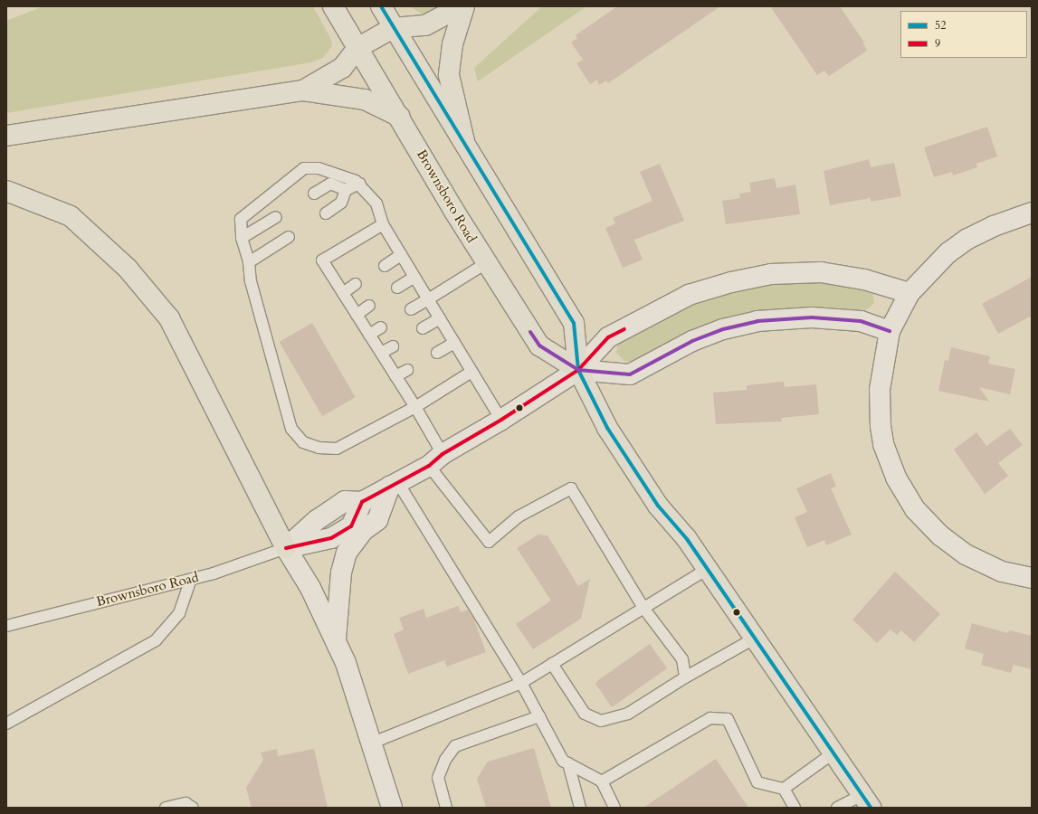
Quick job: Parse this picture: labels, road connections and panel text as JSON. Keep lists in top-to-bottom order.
{
  "streets": {
    "main road": ["Brownsboro Road"]
  },
  "lines": ["transit line 52", "transit line 9"],
  "legend": ["52", "9"]
}
